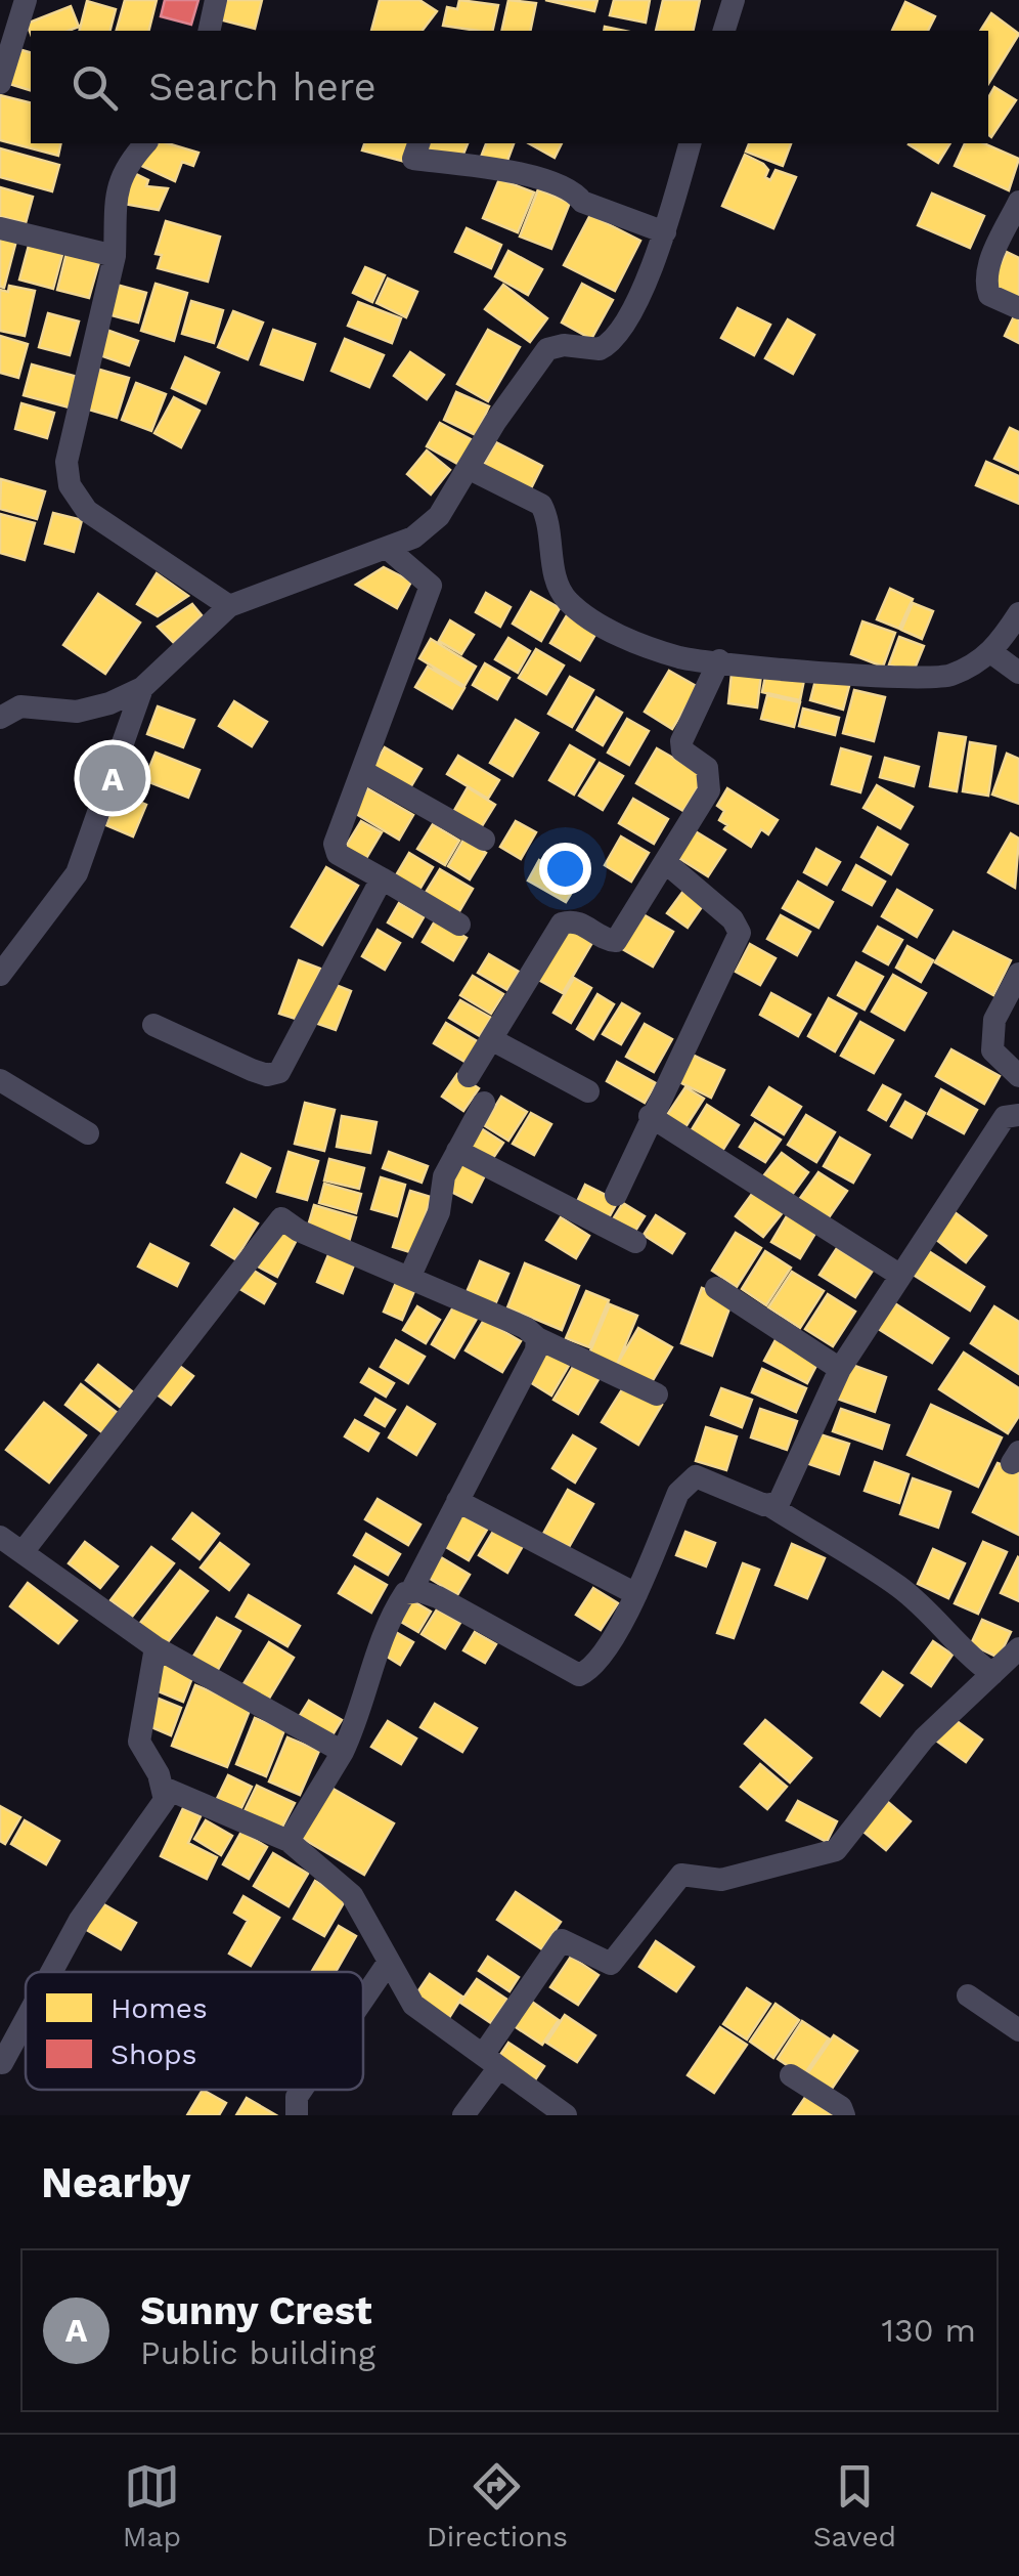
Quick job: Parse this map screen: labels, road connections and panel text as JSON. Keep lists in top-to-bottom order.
{
  "legend": ["Homes", "Shops"],
  "page": {
    "search": "Search here",
    "pins": "A",
    "heading": "Nearby",
    "list": [
      {
        "mark": "A",
        "name": "Sunny Crest",
        "note": "Public building",
        "value": "130 m"
      }
    ],
    "nav": ["Map", "Directions", "Saved"]
  }
}
